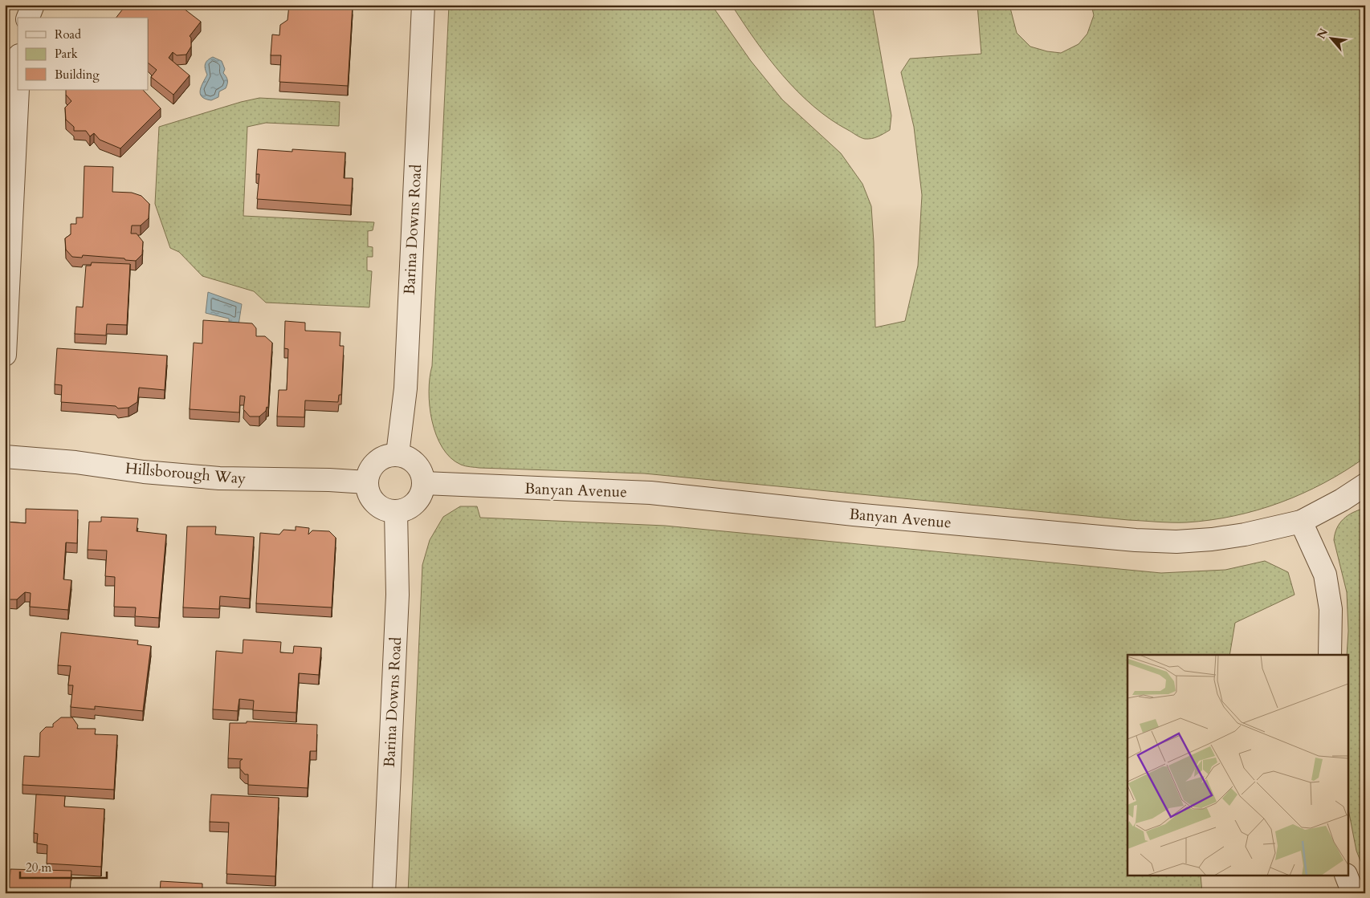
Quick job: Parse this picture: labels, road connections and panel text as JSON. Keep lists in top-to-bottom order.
{
  "streets": {
    "street": ["Barina Downs Road", "Hillsborough Way", "Banyan Avenue"]
  },
  "crossings": [
    ["Barina Downs Road", "Hillsborough Way"],
    ["Barina Downs Road", "Banyan Avenue"],
    ["Hillsborough Way", "Banyan Avenue"]
  ],
  "legend": ["Road", "Park", "Building"],
  "scale_bar": "20 m",
  "north": "top left"
}
